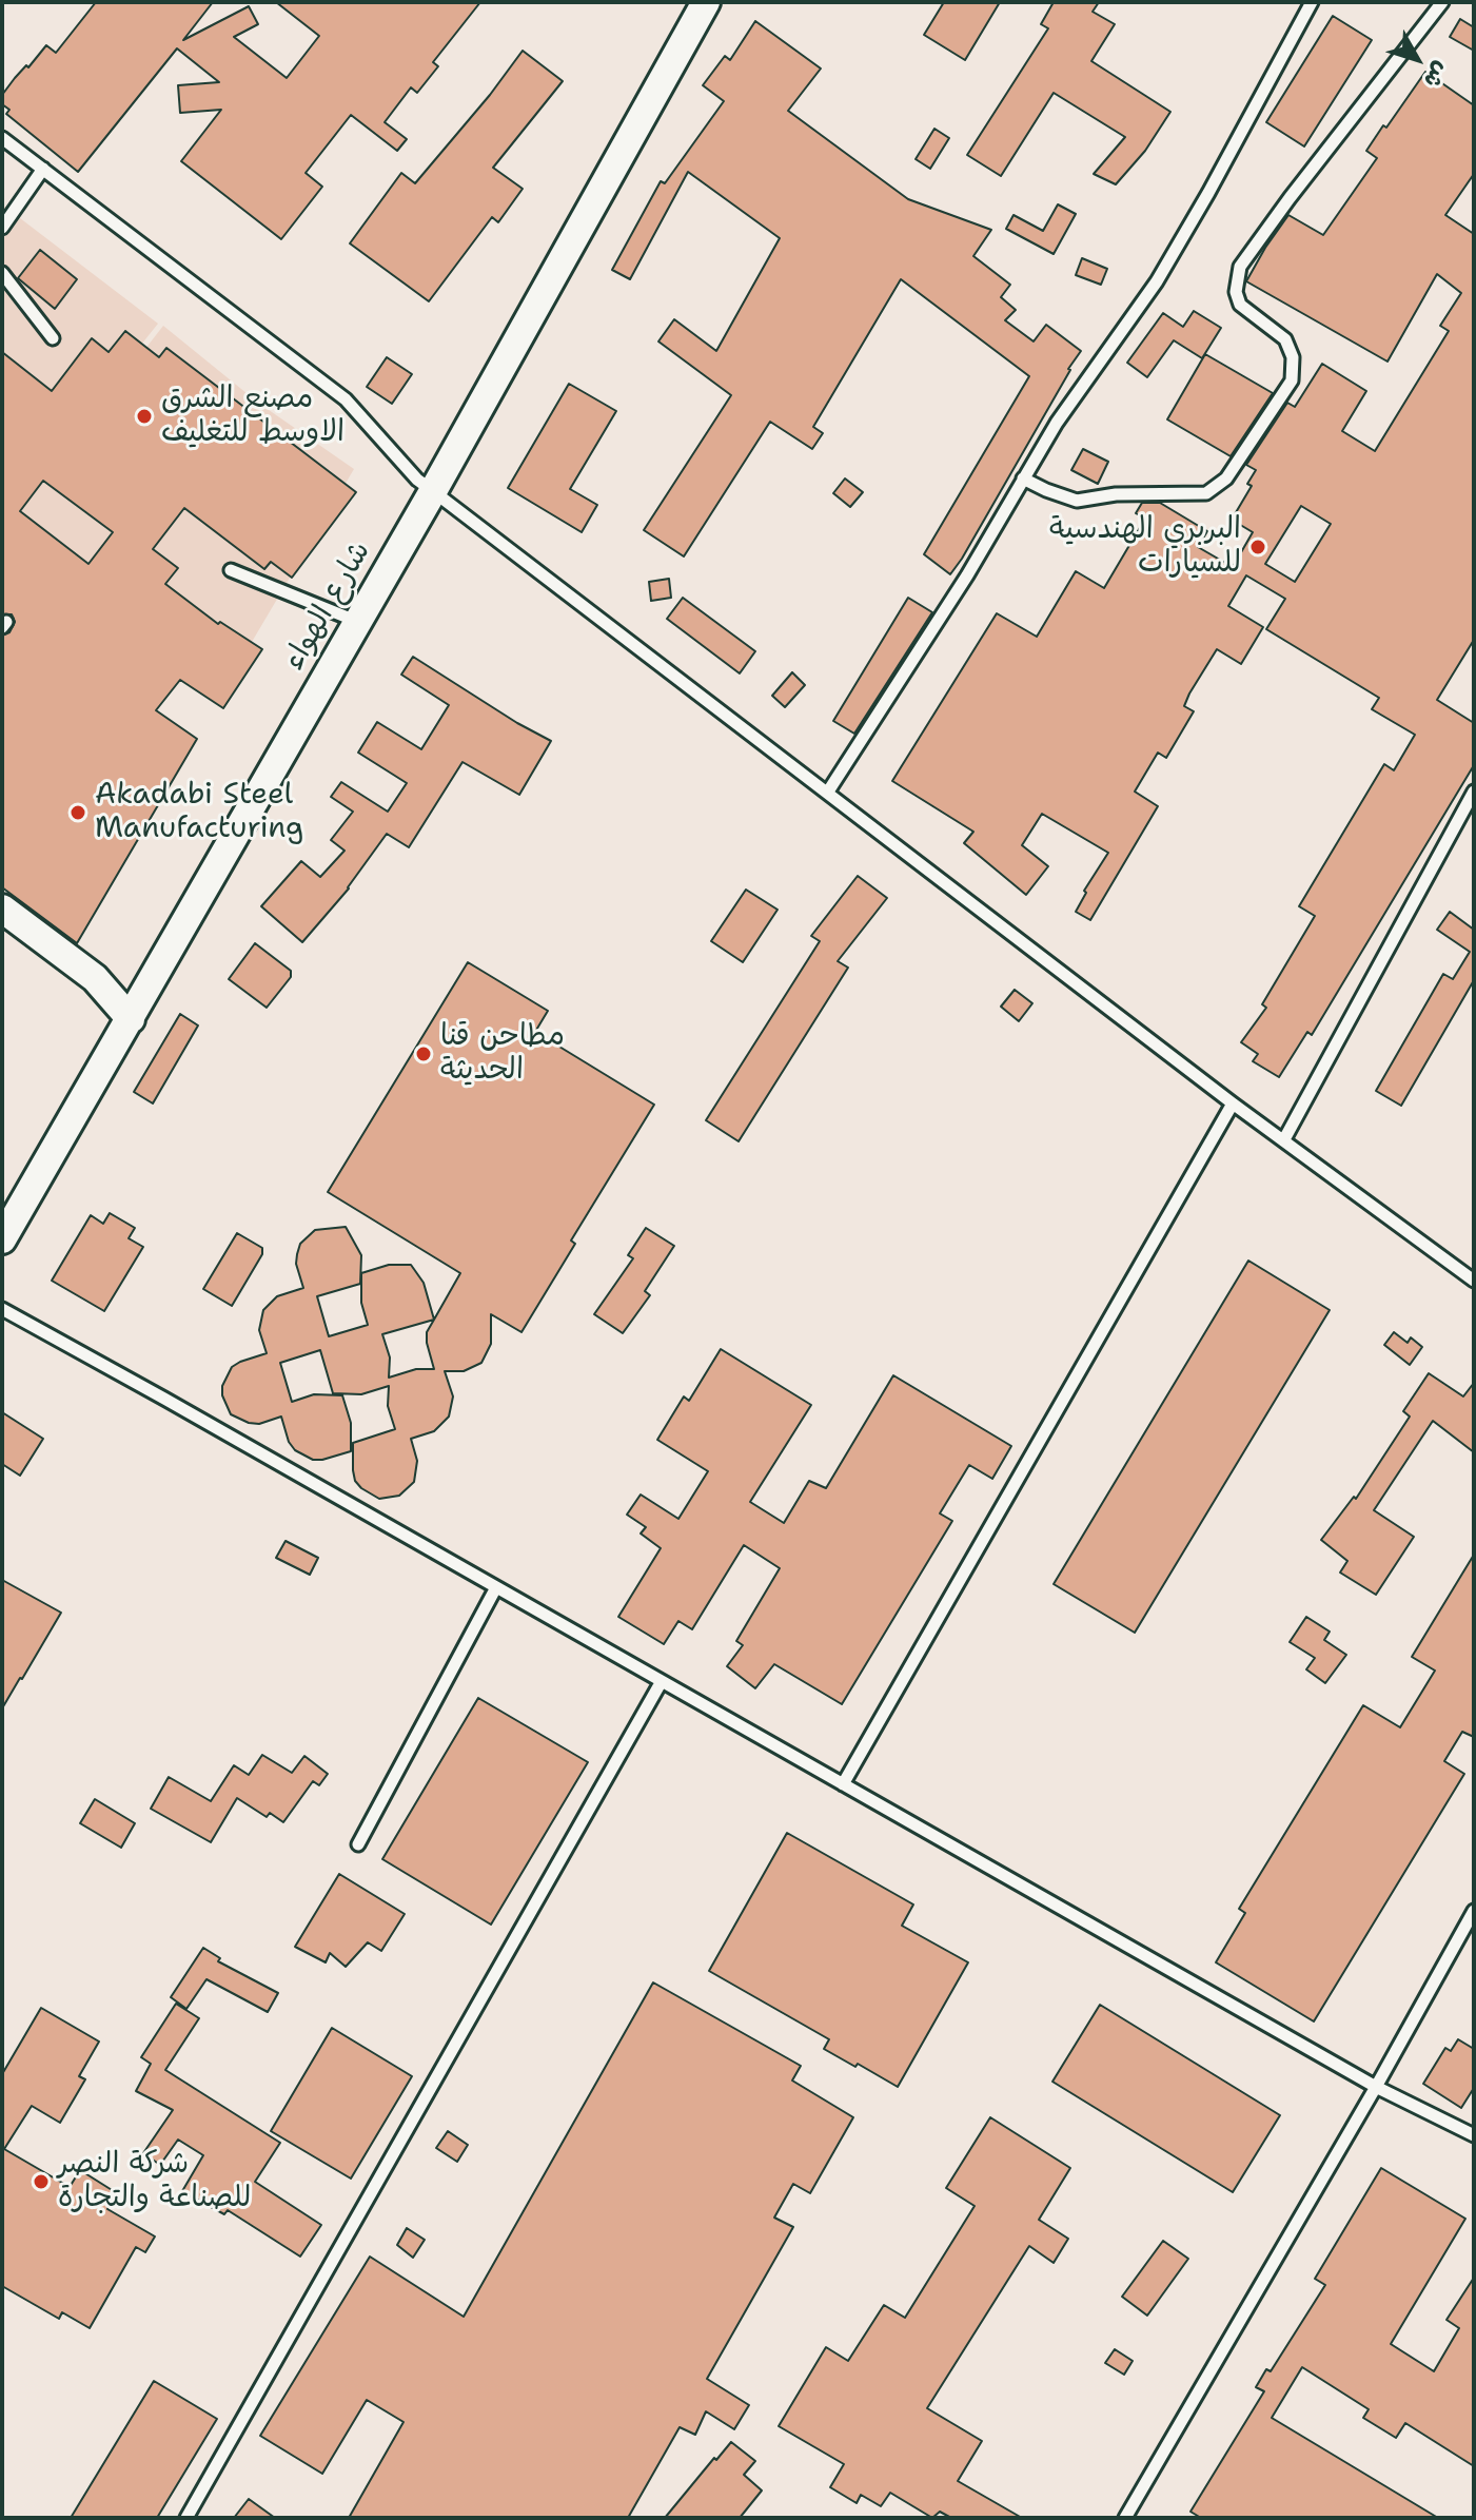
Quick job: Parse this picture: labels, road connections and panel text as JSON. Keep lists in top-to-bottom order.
{
  "streets": {
    "street": ["شارع الهواء"]
  },
  "places": [
    "مصنع الشرق الاوسط للتغليف",
    "البربري الهندسية للسيارات",
    "Akadabi Steel Manufacturing",
    "مطاحن قنا الحديثة",
    "شركة النصر للصناعة والتجارة"
  ],
  "north": "bottom right"
}
